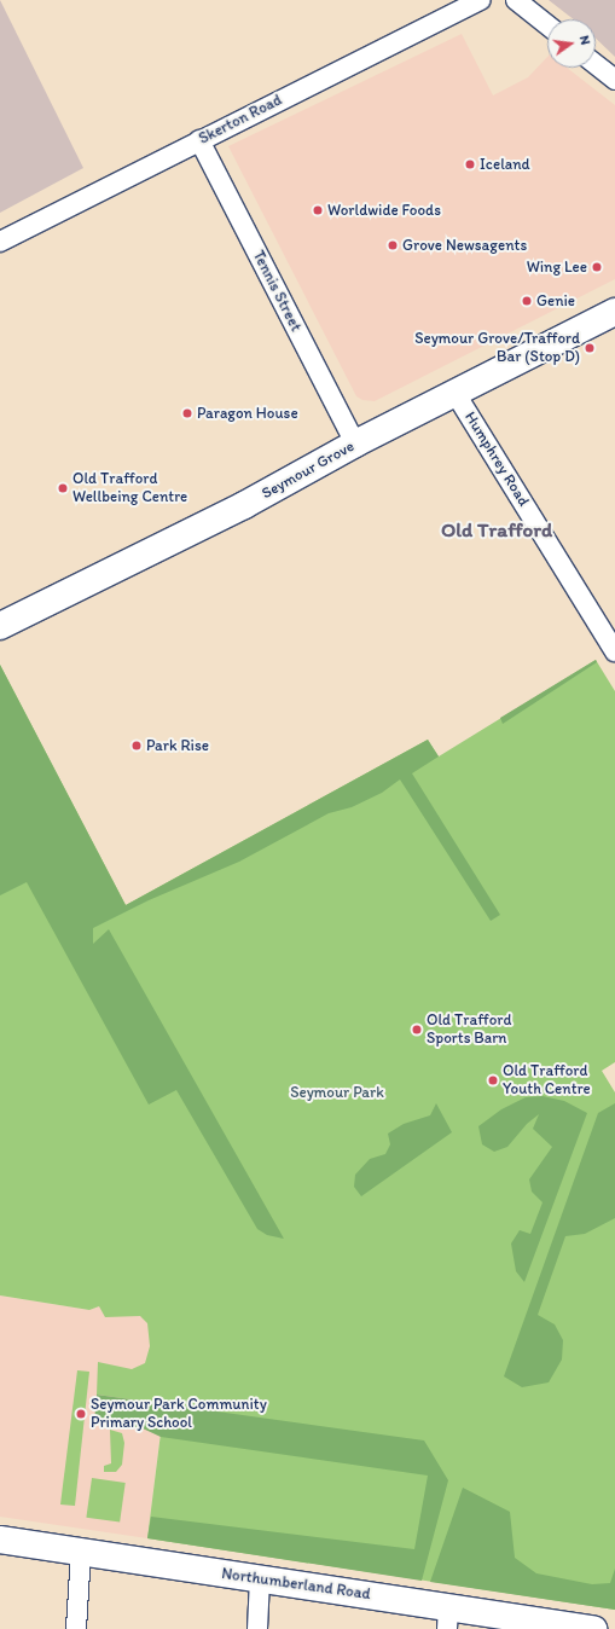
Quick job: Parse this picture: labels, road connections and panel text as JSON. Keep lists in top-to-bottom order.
{
  "streets": {
    "main road": ["Seymour Grove", "Northumberland Road"],
    "street": ["Skerton Road", "Tennis Street", "Humphrey Road"]
  },
  "crossings": [
    ["Skerton Road", "Tennis Street"],
    ["Tennis Street", "Seymour Grove"],
    ["Humphrey Road", "Seymour Grove"]
  ],
  "districts": ["Old Trafford"],
  "parks": ["Seymour Park"],
  "places": [
    "Iceland",
    "Worldwide Foods",
    "Grove Newsagents",
    "Wing Lee",
    "Genie",
    "Seymour Grove/Trafford Bar (Stop D)",
    "Paragon House",
    "Old Trafford Wellbeing Centre",
    "Park Rise",
    "Old Trafford Sports Barn",
    "Old Trafford Youth Centre",
    "Seymour Park Community Primary School"
  ],
  "north": "right"
}
